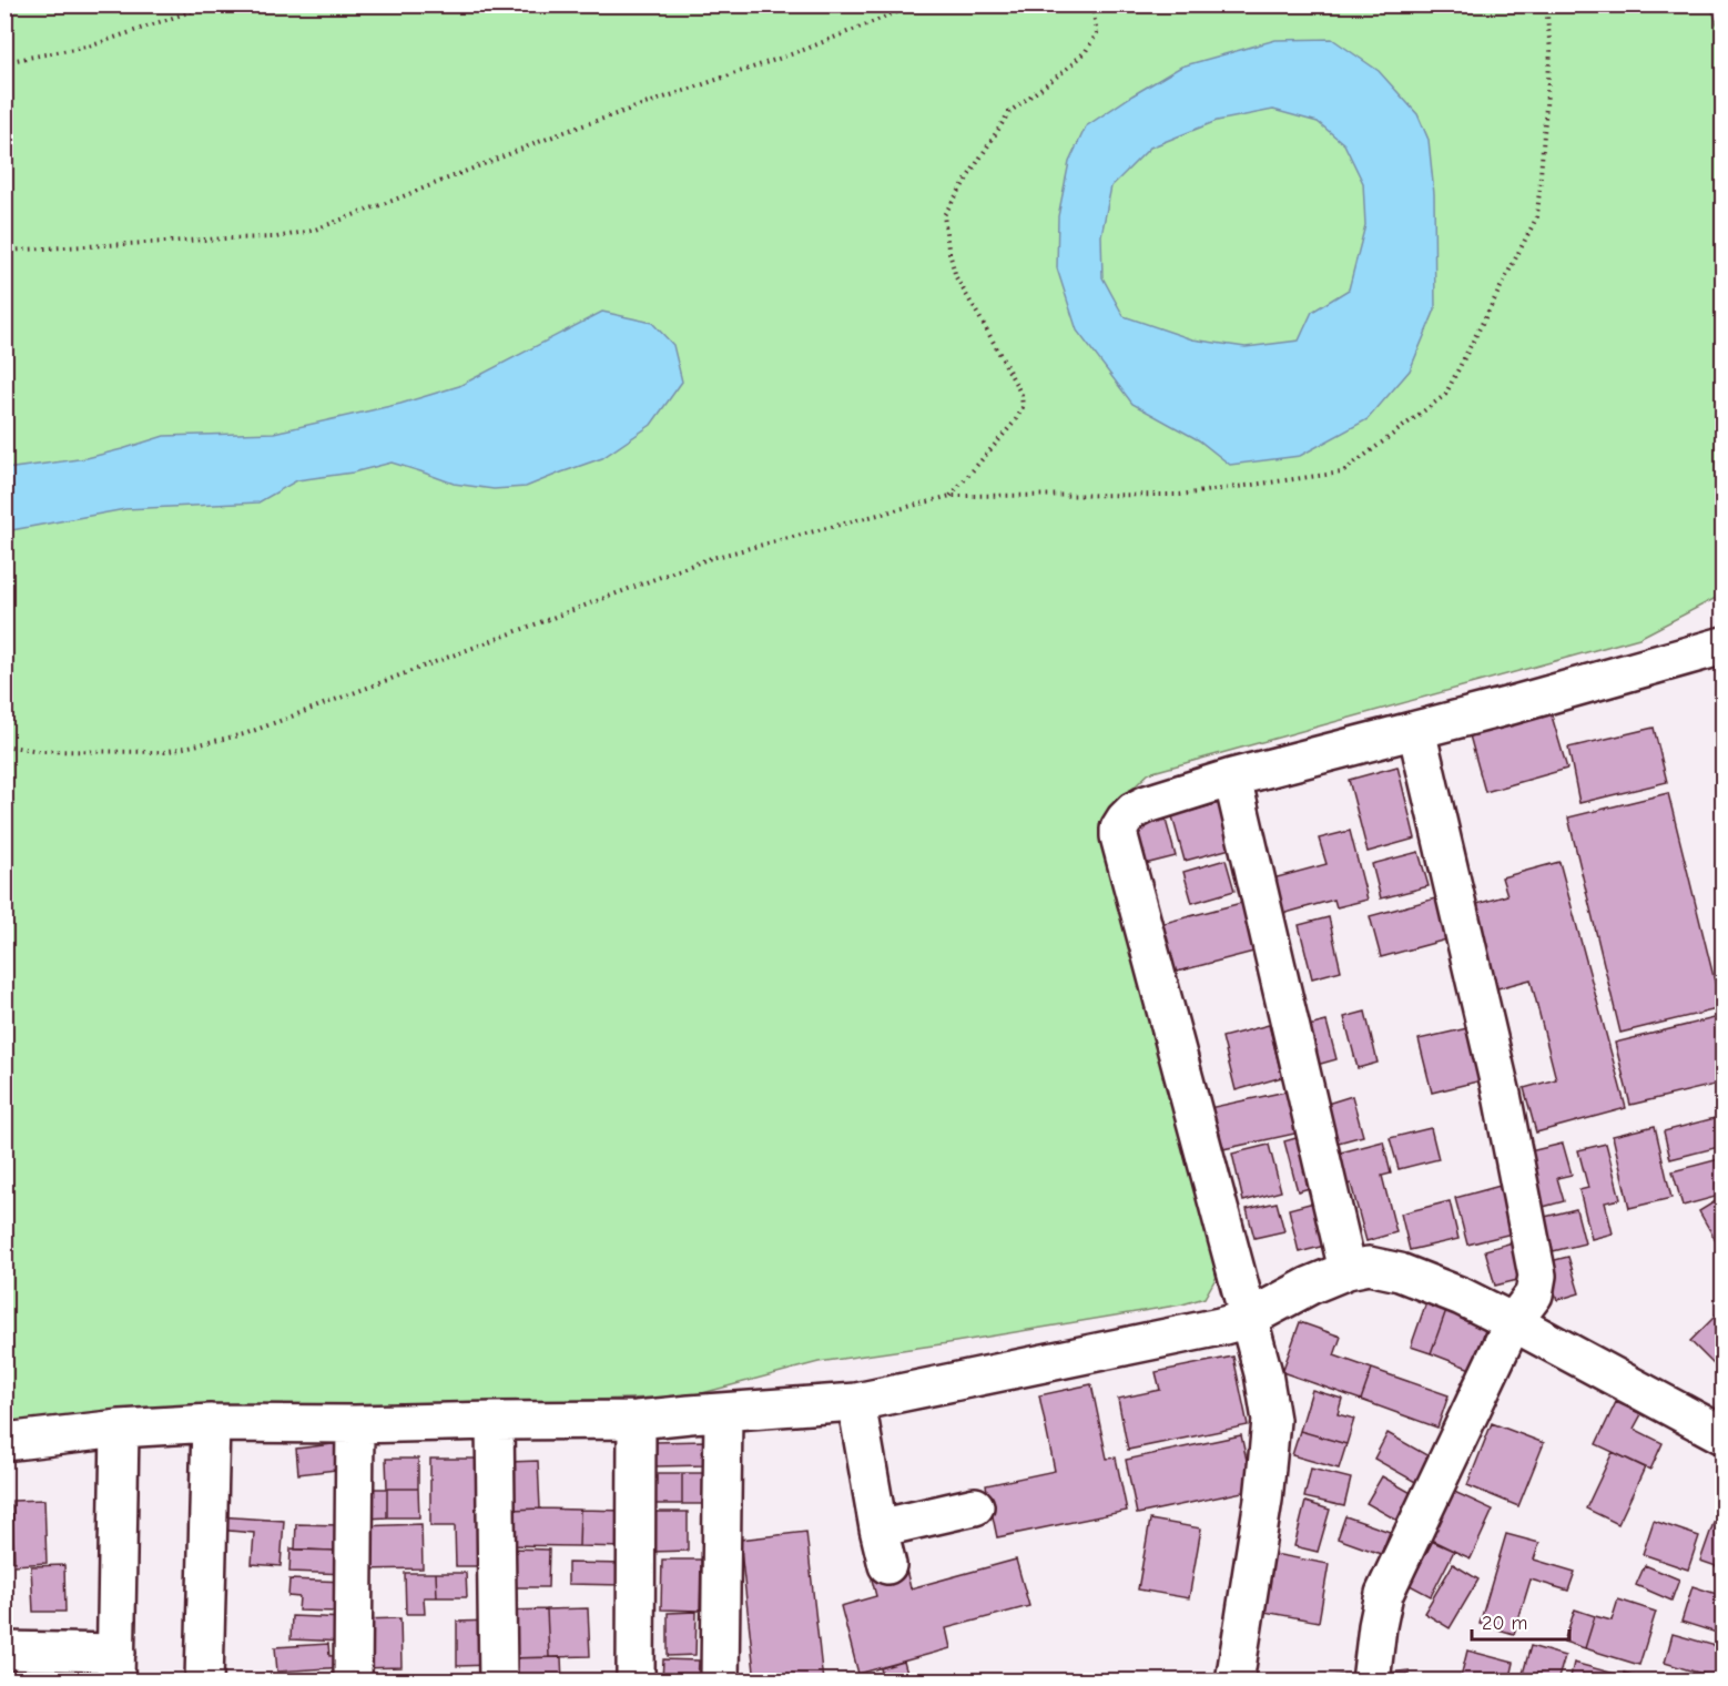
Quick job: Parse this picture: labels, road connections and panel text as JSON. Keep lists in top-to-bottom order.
{
  "scale_bar": "20 m"
}
